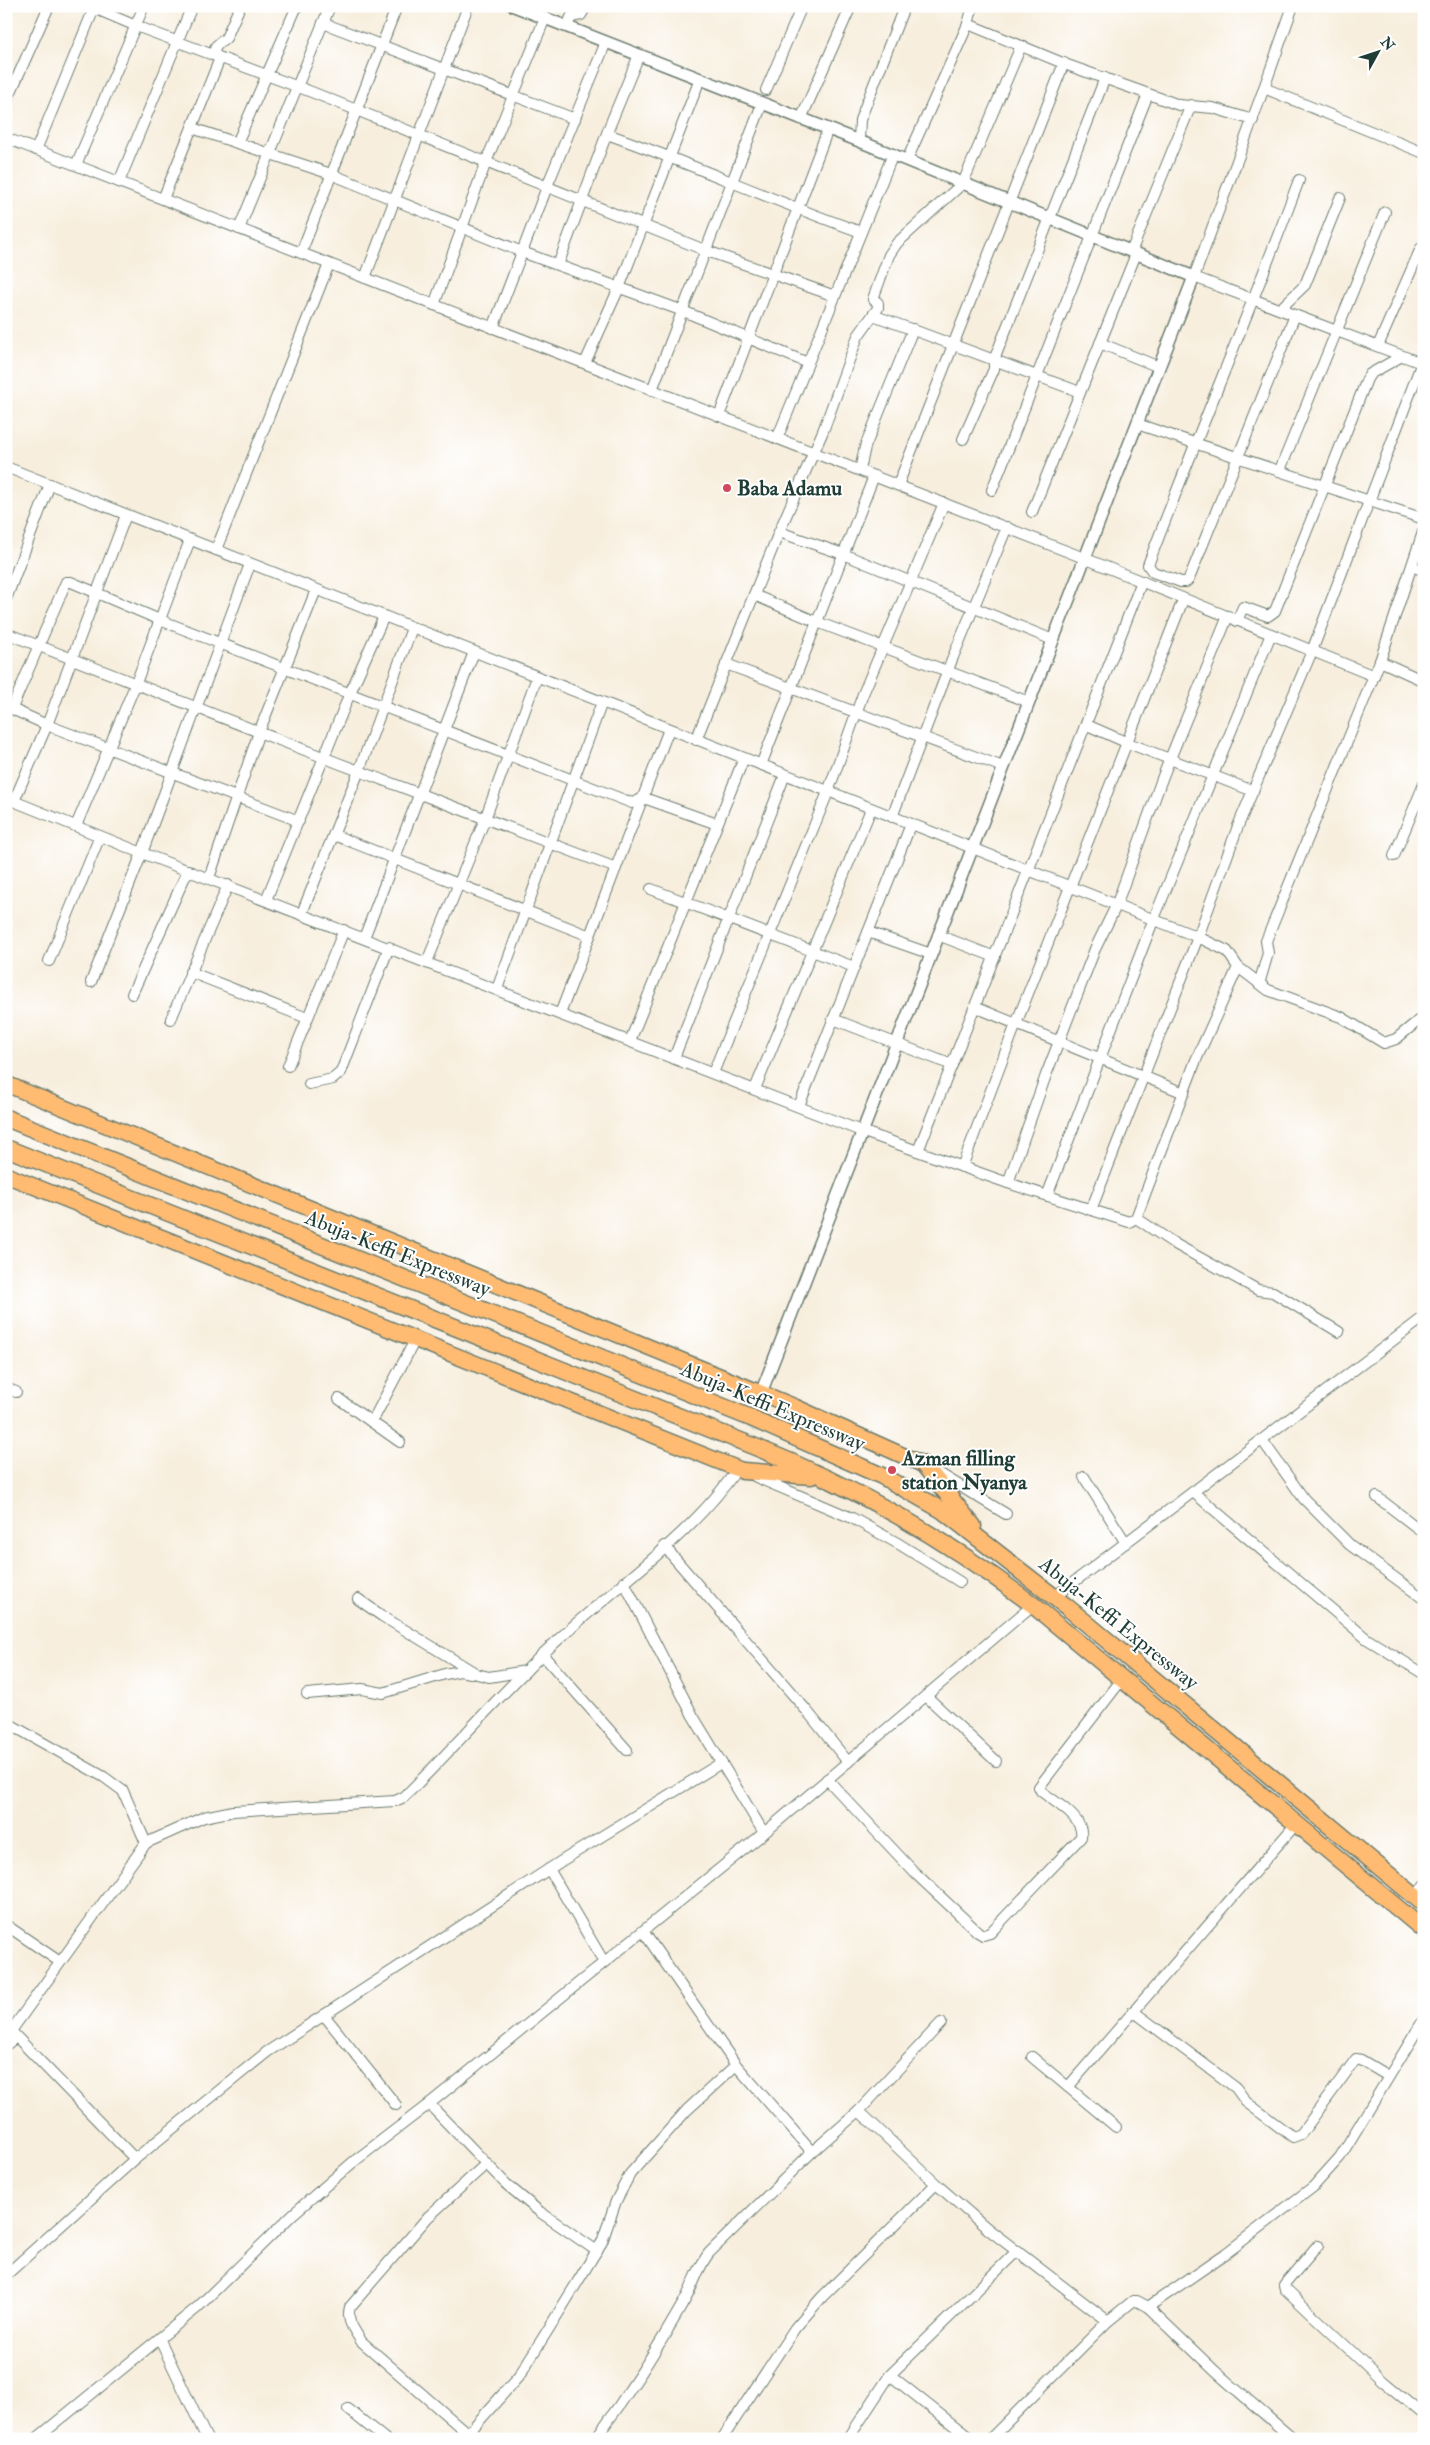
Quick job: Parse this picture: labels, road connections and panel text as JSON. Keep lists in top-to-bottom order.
{
  "streets": {
    "highway": ["Abuja-Keffi Expressway"]
  },
  "places": ["Baba Adamu", "Azman filling station Nyanya"],
  "north": "top right"
}
